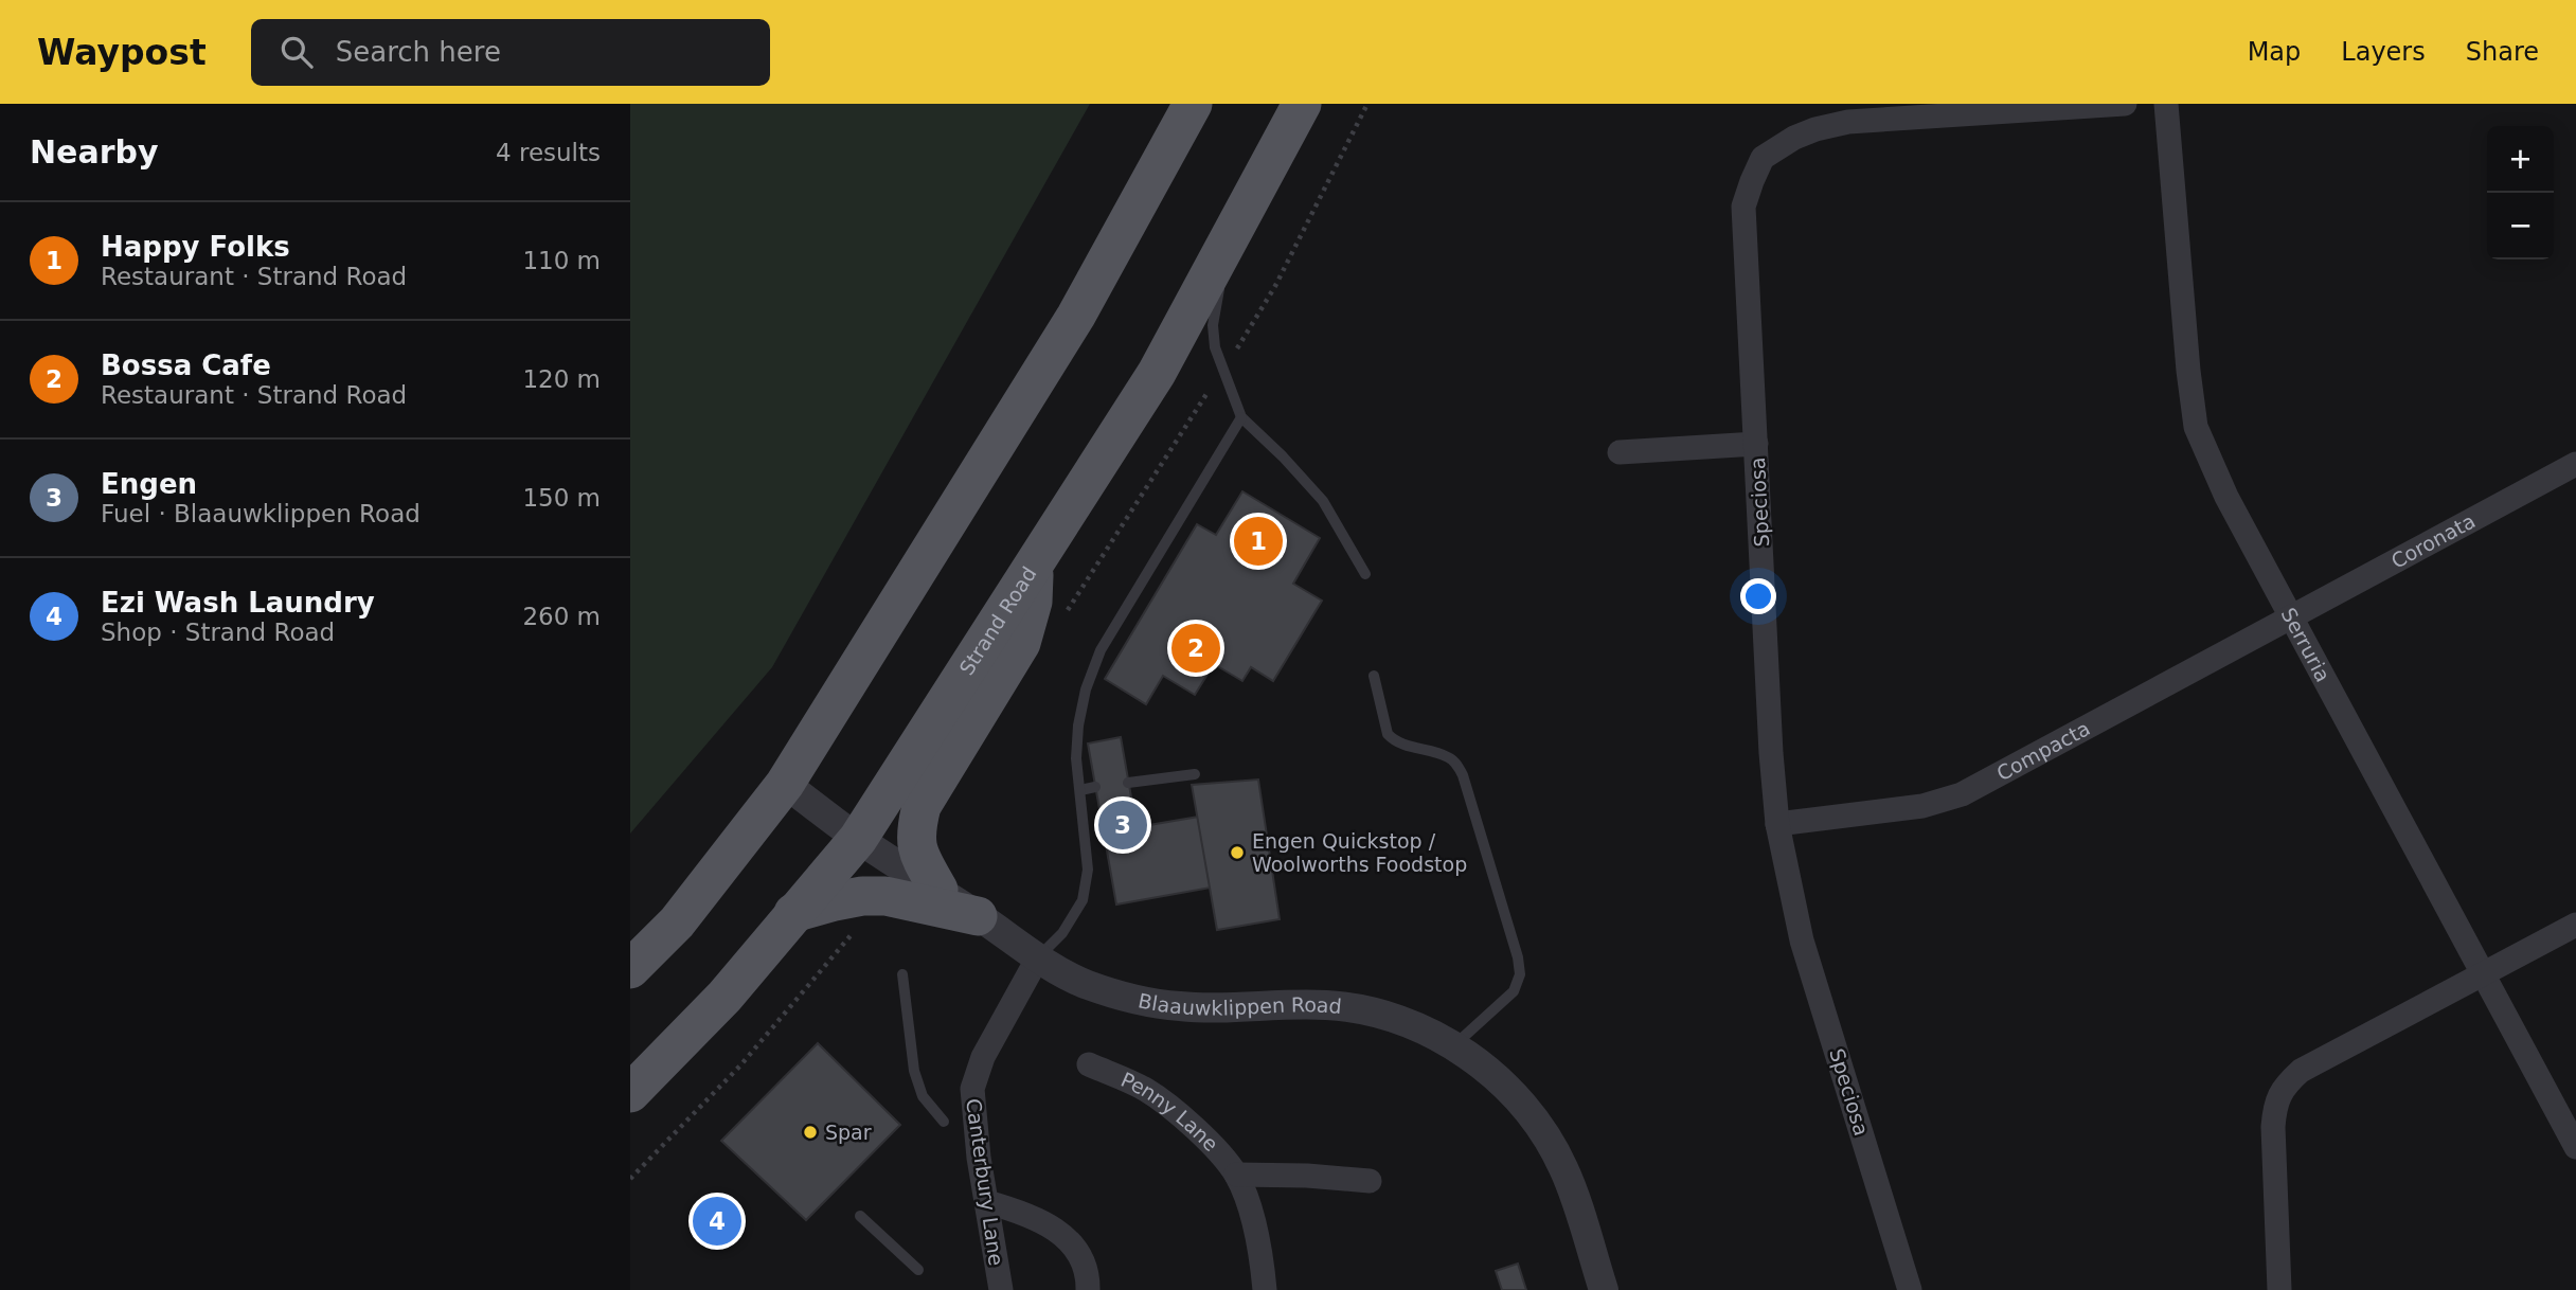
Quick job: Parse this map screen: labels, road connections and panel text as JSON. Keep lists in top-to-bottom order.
{
  "streets": {
    "main road": ["Strand Road"],
    "street": [
      "Speciosa",
      "Coronata",
      "Serruria",
      "Compacta",
      "Blaauwklippen Road",
      "Penny Lane",
      "Canterbury Lane"
    ]
  },
  "crossings": [
    ["Speciosa", "Compacta"],
    ["Coronata", "Serruria"],
    ["Coronata", "Compacta"],
    ["Strand Road", "Blaauwklippen Road"],
    ["Serruria", "Compacta"],
    ["Blaauwklippen Road", "Canterbury Lane"]
  ],
  "places": ["Engen Quickstop / Woolworths Foodstop", "Spar"],
  "page": {
    "header": "Waypost",
    "search": "Search here",
    "nav": ["Map", "Layers", "Share"],
    "heading": ["Nearby", "4 results"],
    "map_buttons": ["+", "−"],
    "list": [
      {
        "mark": "1",
        "name": "Happy Folks",
        "note": "Restaurant · Strand Road",
        "value": "110 m"
      },
      {
        "mark": "2",
        "name": "Bossa Cafe",
        "note": "Restaurant · Strand Road",
        "value": "120 m"
      },
      {
        "mark": "3",
        "name": "Engen",
        "note": "Fuel · Blaauwklippen Road",
        "value": "150 m"
      },
      {
        "mark": "4",
        "name": "Ezi Wash Laundry",
        "note": "Shop · Strand Road",
        "value": "260 m"
      }
    ],
    "pins": [
      "1",
      "2",
      "3",
      "4"
    ]
  }
}
